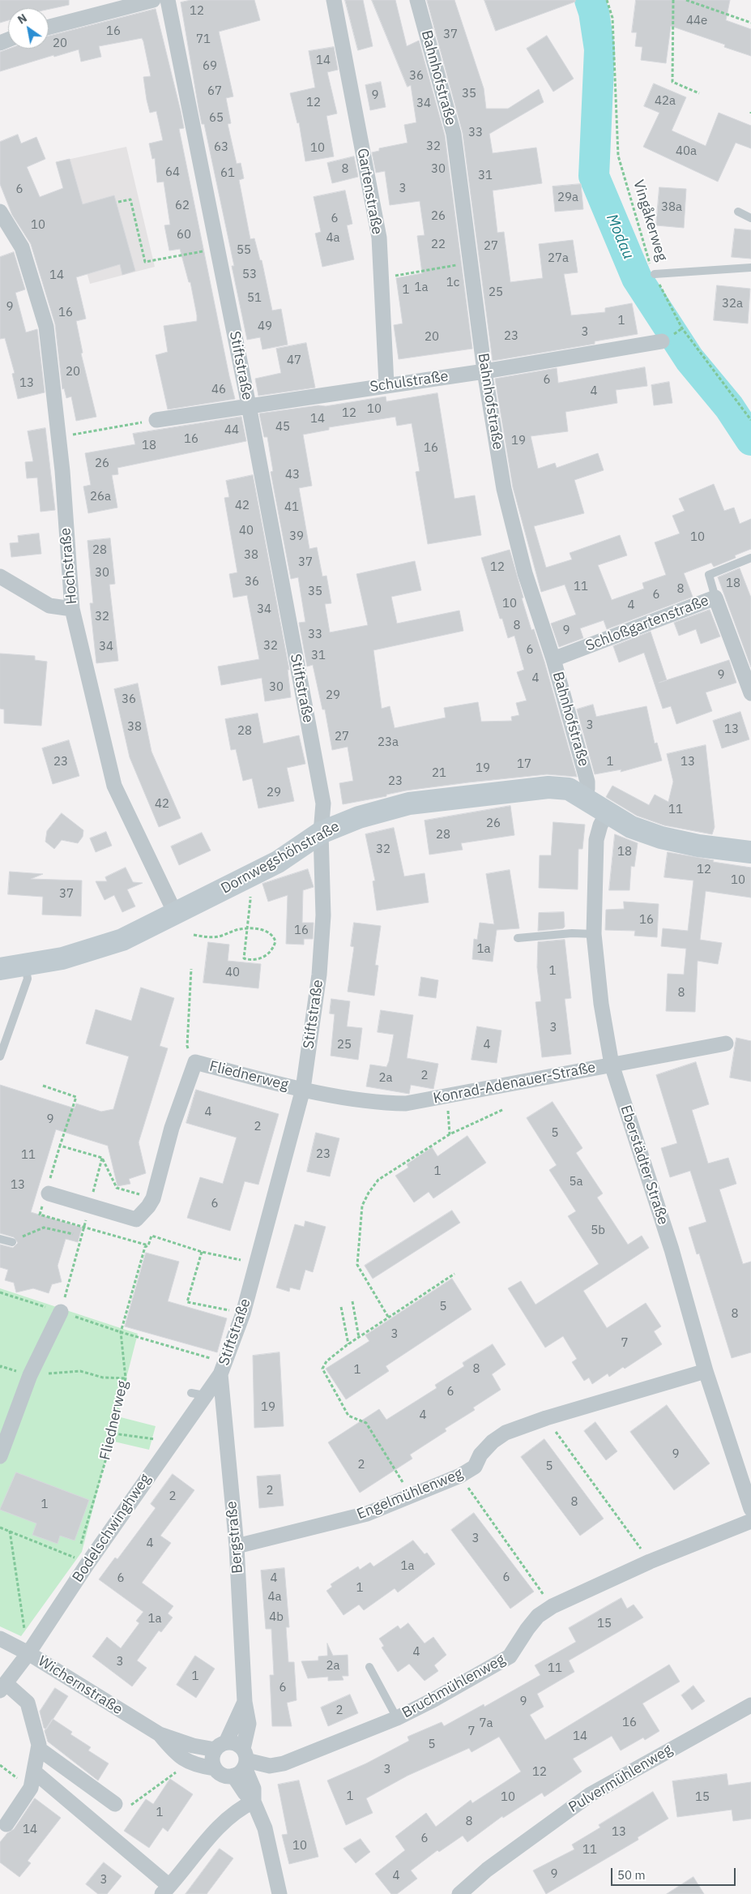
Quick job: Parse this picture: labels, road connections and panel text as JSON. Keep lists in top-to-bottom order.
{
  "streets": {
    "street": [
      "Bahnhofstraße",
      "Gartenstraße",
      "Stiftstraße",
      "Schulstraße",
      "Hochstraße",
      "Schloßgartenstraße",
      "Dornwegshöhstraße",
      "Fliednerweg",
      "Konrad-Adenauer-Straße",
      "Eberstädter Straße",
      "Engelmühlenweg",
      "Bodelschwinghweg",
      "Bergstraße",
      "Wichernstraße",
      "Bruchmühlenweg",
      "Pulvermühlenweg"
    ],
    "path": ["Vingåkerweg"]
  },
  "crossings": [
    ["Bahnhofstraße", "Schulstraße"],
    ["Bahnhofstraße", "Schloßgartenstraße"],
    ["Bahnhofstraße", "Dornwegshöhstraße"],
    ["Gartenstraße", "Schulstraße"],
    ["Stiftstraße", "Schulstraße"],
    ["Stiftstraße", "Dornwegshöhstraße"],
    ["Stiftstraße", "Fliednerweg"],
    ["Stiftstraße", "Konrad-Adenauer-Straße"],
    ["Stiftstraße", "Bodelschwinghweg"],
    ["Stiftstraße", "Bergstraße"],
    ["Hochstraße", "Dornwegshöhstraße"],
    ["Dornwegshöhstraße", "Eberstädter Straße"],
    ["Fliednerweg", "Konrad-Adenauer-Straße"],
    ["Fliednerweg", "Bodelschwinghweg"],
    ["Konrad-Adenauer-Straße", "Eberstädter Straße"],
    ["Eberstädter Straße", "Engelmühlenweg"],
    ["Engelmühlenweg", "Bergstraße"],
    ["Bodelschwinghweg", "Bergstraße"],
    ["Bodelschwinghweg", "Wichernstraße"],
    ["Bergstraße", "Wichernstraße"],
    ["Bergstraße", "Bruchmühlenweg"],
    ["Wichernstraße", "Bruchmühlenweg"]
  ],
  "water": ["Modau"],
  "house_numbers": [
    "12",
    "44e",
    "16",
    "37",
    "71",
    "20",
    "14",
    "69",
    "36",
    "67",
    "35",
    "9",
    "42a",
    "12",
    "34",
    "65",
    "33",
    "32",
    "63",
    "10",
    "40a",
    "8",
    "30",
    "64",
    "61",
    "31",
    "3",
    "6",
    "29a",
    "62",
    "38a",
    "26",
    "6",
    "10",
    "60",
    "4a",
    "22",
    "27",
    "55",
    "27a",
    "53",
    "14",
    "1c",
    "1a",
    "1",
    "25",
    "51",
    "32a",
    "9",
    "16",
    "1",
    "49",
    "3",
    "23",
    "20",
    "47",
    "20",
    "6",
    "13",
    "46",
    "4",
    "10",
    "12",
    "14",
    "45",
    "44",
    "16",
    "19",
    "18",
    "16",
    "26",
    "43",
    "26a",
    "42",
    "41",
    "40",
    "39",
    "10",
    "28",
    "38",
    "37",
    "12",
    "30",
    "36",
    "18",
    "11",
    "8",
    "35",
    "6",
    "10",
    "4",
    "34",
    "32",
    "8",
    "9",
    "33",
    "32",
    "34",
    "6",
    "31",
    "9",
    "4",
    "30",
    "29",
    "36",
    "3",
    "38",
    "13",
    "28",
    "27",
    "23a",
    "23",
    "1",
    "13",
    "17",
    "19",
    "21",
    "23",
    "29",
    "42",
    "11",
    "26",
    "28",
    "32",
    "18",
    "12",
    "10",
    "37",
    "16",
    "16",
    "1a",
    "1",
    "40",
    "8",
    "3",
    "25",
    "4",
    "2",
    "2a",
    "4",
    "9",
    "2",
    "5",
    "23",
    "11",
    "1",
    "5a",
    "13",
    "6",
    "5b",
    "5",
    "8",
    "3",
    "7",
    "8",
    "1",
    "6",
    "19",
    "4",
    "9",
    "2",
    "5",
    "2",
    "2",
    "8",
    "1",
    "3",
    "4",
    "1a",
    "6",
    "6",
    "4",
    "1",
    "4a",
    "4b",
    "1a",
    "15",
    "4",
    "3",
    "2a",
    "11",
    "1",
    "6",
    "9",
    "2",
    "16",
    "7a",
    "7",
    "14",
    "5",
    "3",
    "12",
    "1",
    "10",
    "15",
    "1",
    "8",
    "14",
    "13",
    "6",
    "10",
    "11",
    "9",
    "4",
    "3"
  ],
  "scale_bar": "50 m",
  "north": "top left"
}
